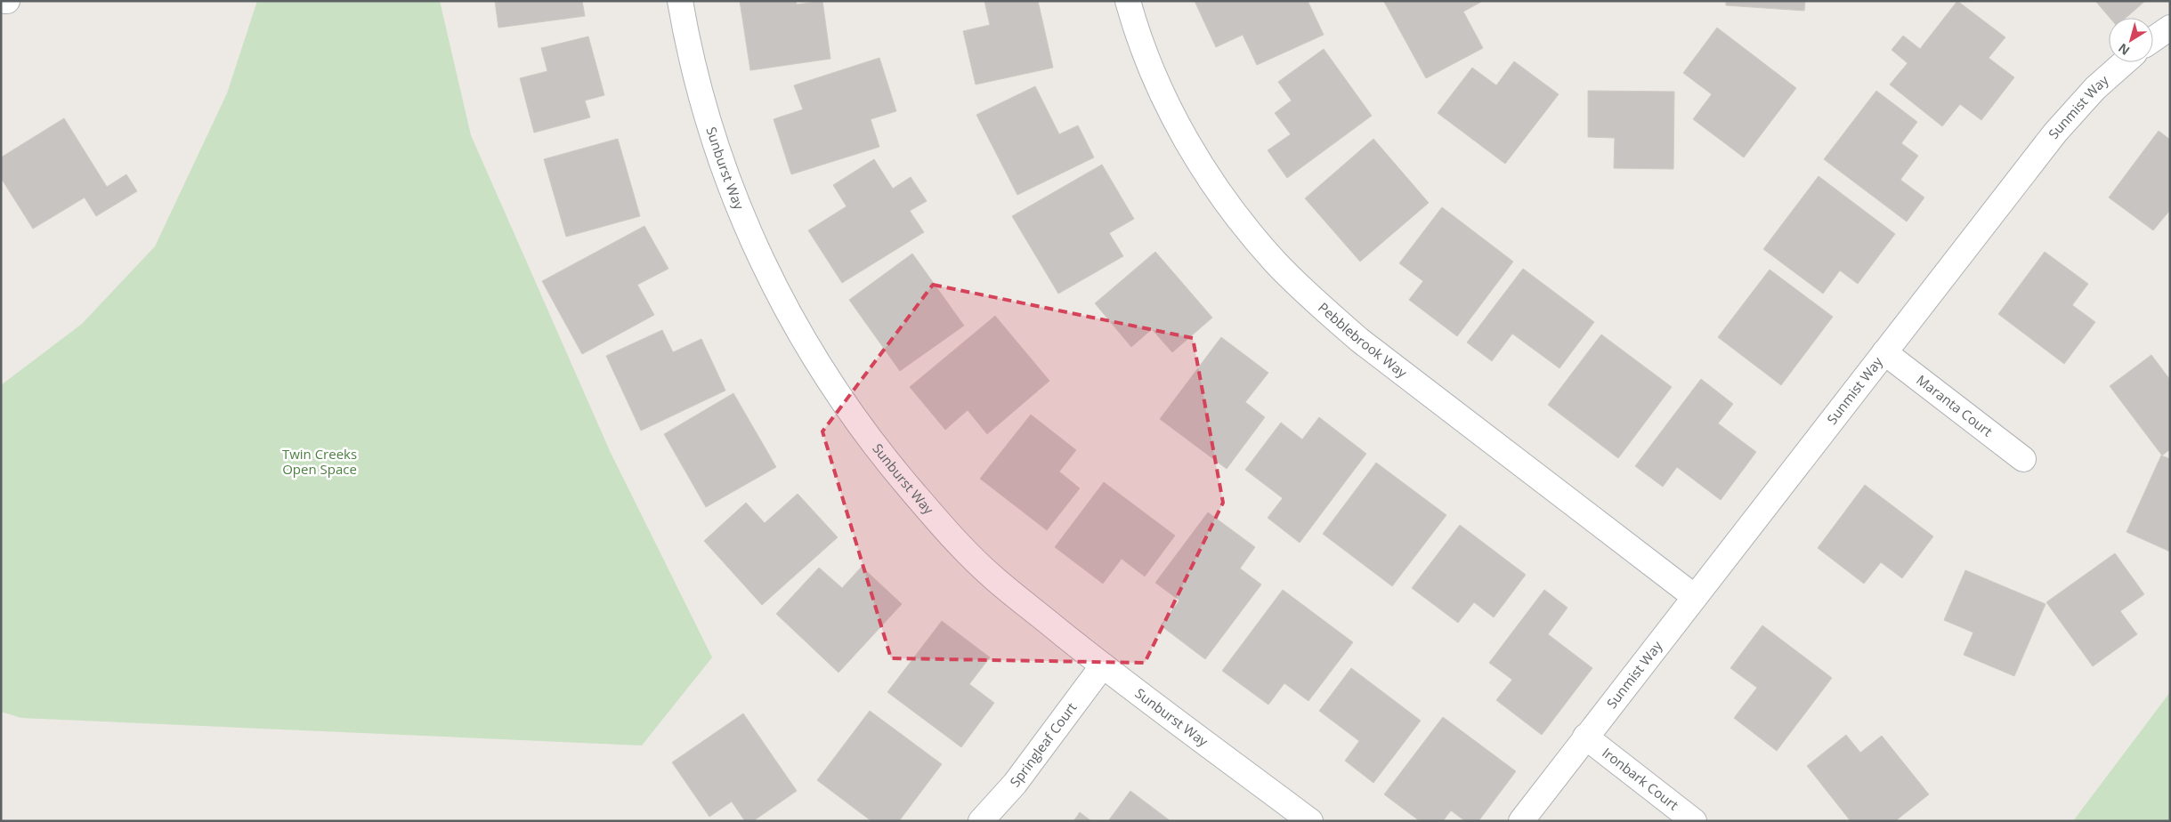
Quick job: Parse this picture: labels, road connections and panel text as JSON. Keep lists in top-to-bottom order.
{
  "streets": {
    "street": [
      "Sunmist Way",
      "Sunburst Way",
      "Pebblebrook Way",
      "Maranta Court",
      "Springleaf Court",
      "Ironbark Court"
    ]
  },
  "crossings": [
    ["Sunmist Way", "Pebblebrook Way"],
    ["Sunmist Way", "Maranta Court"],
    ["Sunmist Way", "Ironbark Court"],
    ["Sunburst Way", "Springleaf Court"]
  ],
  "parks": ["Twin Creeks Open Space"],
  "north": "bottom left"
}
